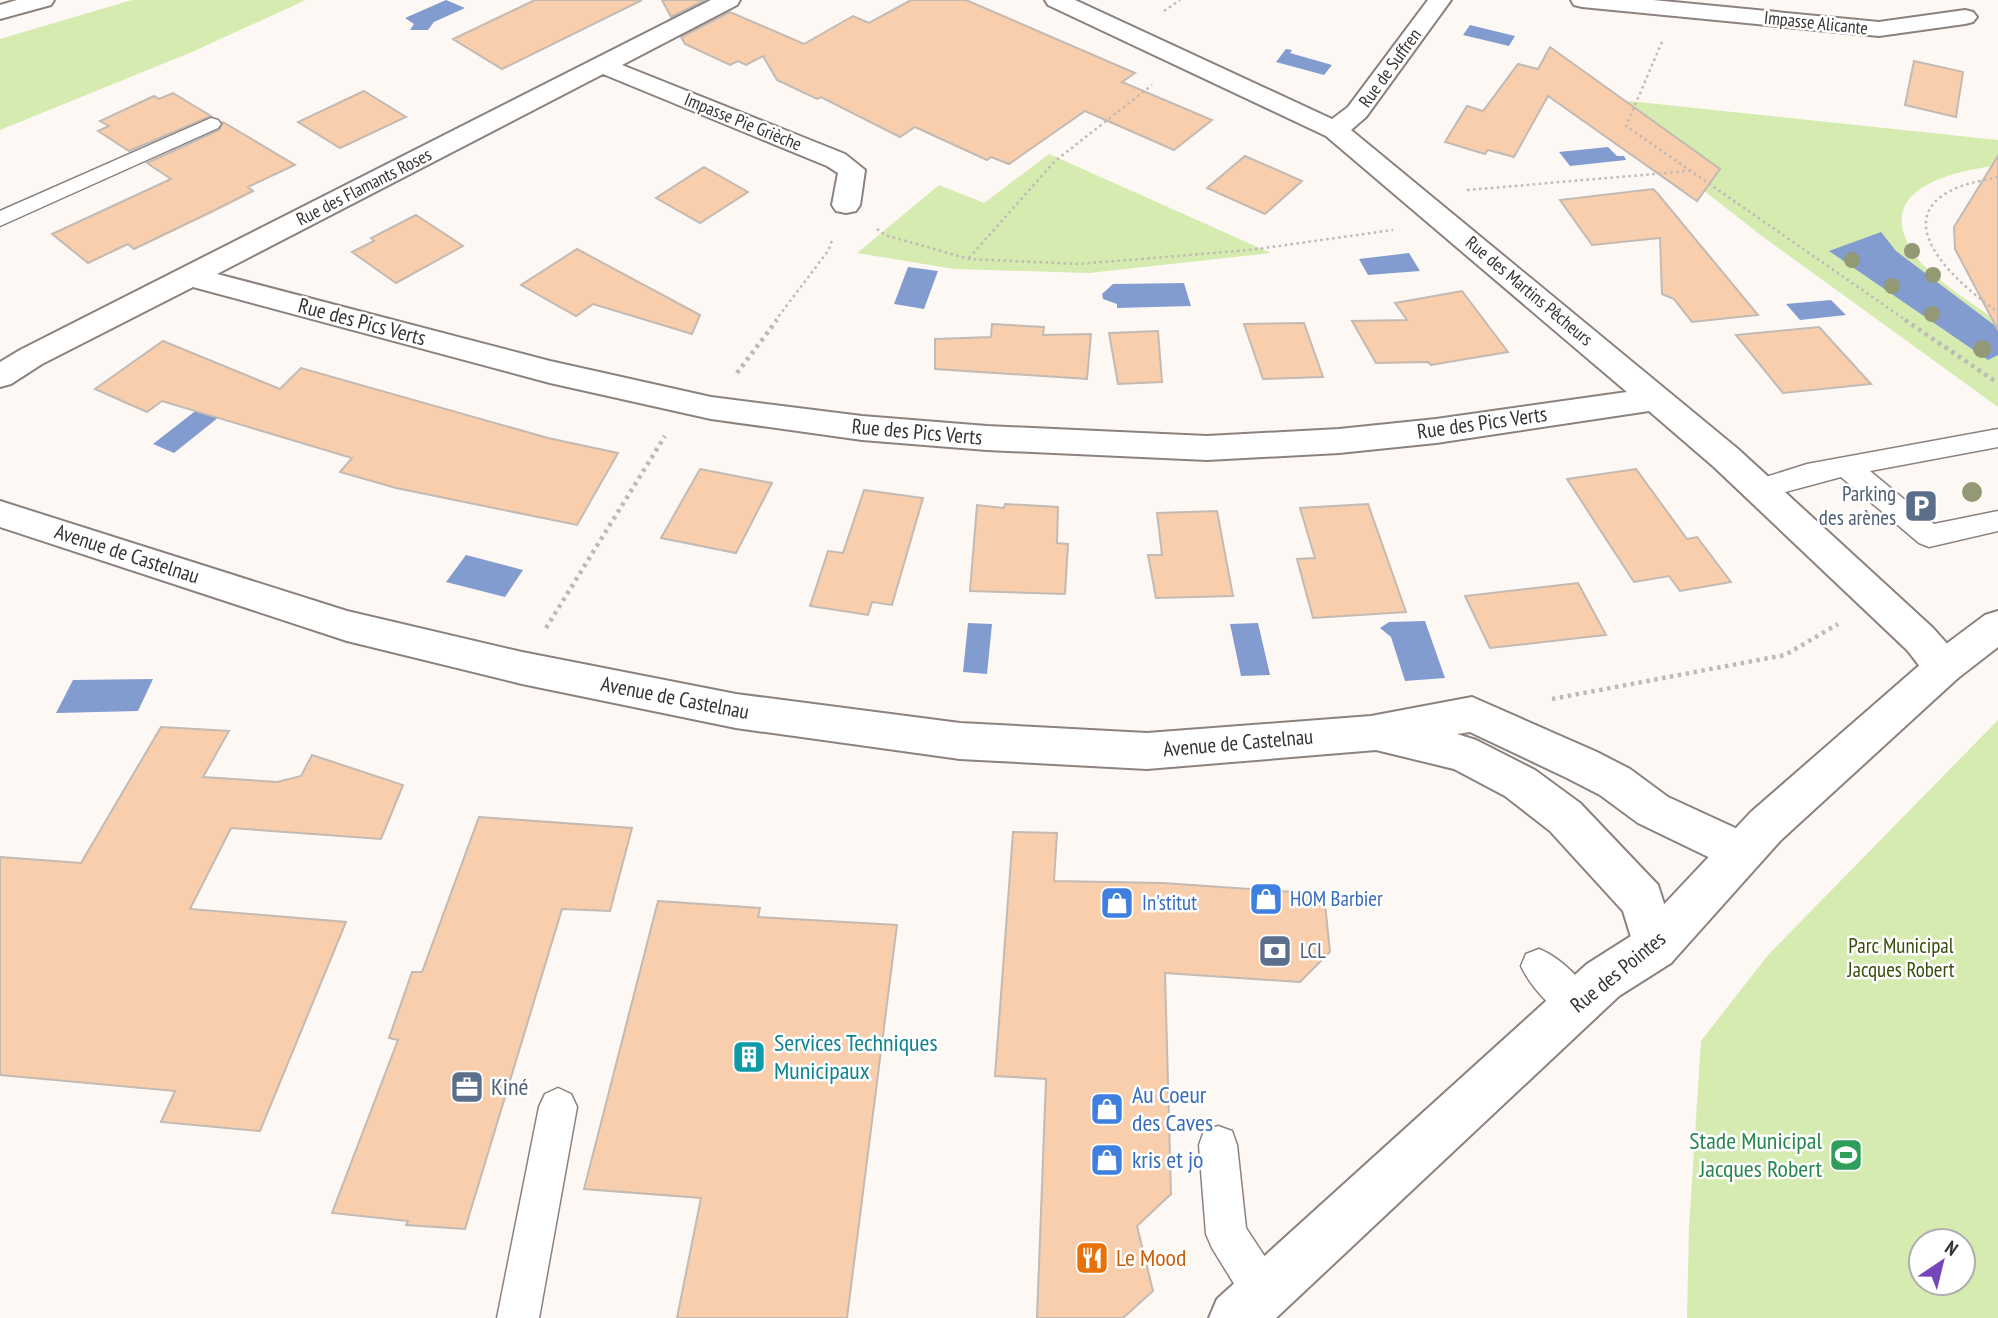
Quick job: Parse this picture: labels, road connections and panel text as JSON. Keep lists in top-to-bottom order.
{
  "streets": {
    "street": [
      "Impasse Alicante",
      "Rue de Suffren",
      "Impasse Pie Grièche",
      "Rue des Flamants Roses",
      "Rue des Martins Pêcheurs",
      "Rue des Pics Verts",
      "Avenue de Castelnau",
      "Rue des Pointes"
    ]
  },
  "crossings": [
    ["Rue de Suffren", "Rue des Martins Pêcheurs"],
    ["Impasse Pie Grièche", "Rue des Flamants Roses"],
    ["Rue des Flamants Roses", "Rue des Pics Verts"],
    ["Rue des Martins Pêcheurs", "Rue des Pics Verts"],
    ["Rue des Martins Pêcheurs", "Rue des Pointes"],
    ["Avenue de Castelnau", "Rue des Pointes"]
  ],
  "parks": ["Parc Municipal Jacques Robert"],
  "places": {
    "parking": ["Parking des arènes"],
    "shop": [
      "HOM Barbier",
      "In'stitut",
      "Au Coeur des Caves",
      "kris et jo"
    ],
    "bank": ["LCL"],
    "building": ["Services Techniques Municipaux"],
    "office": ["Kiné"],
    "sports": ["Stade Municipal Jacques Robert"],
    "restaurant": ["Le Mood"]
  },
  "north": "top right"
}
